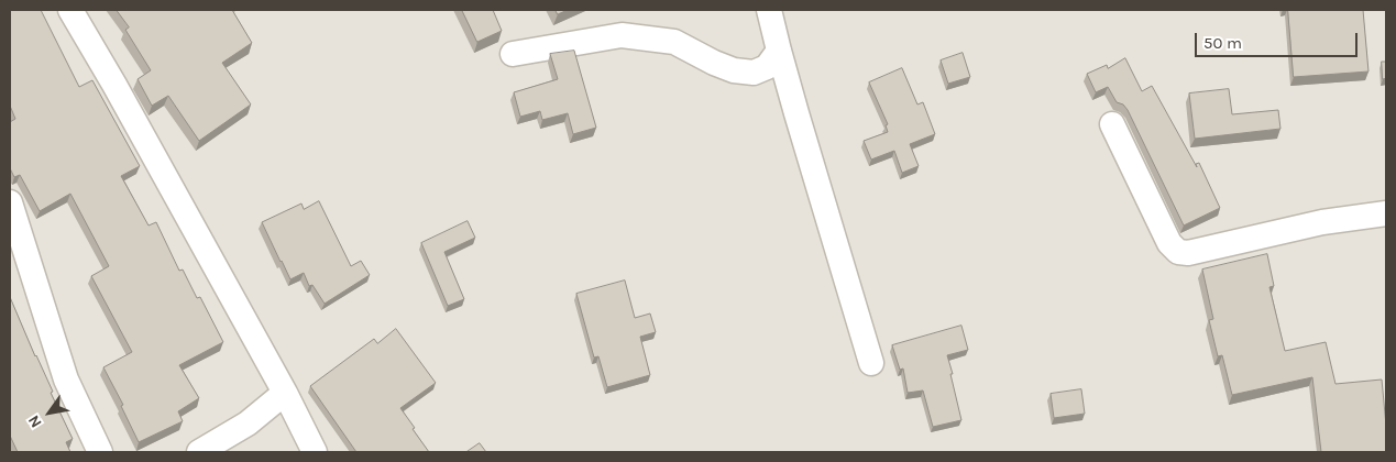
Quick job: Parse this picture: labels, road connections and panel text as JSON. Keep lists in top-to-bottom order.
{
  "scale_bar": "50 m",
  "north": "bottom left"
}
